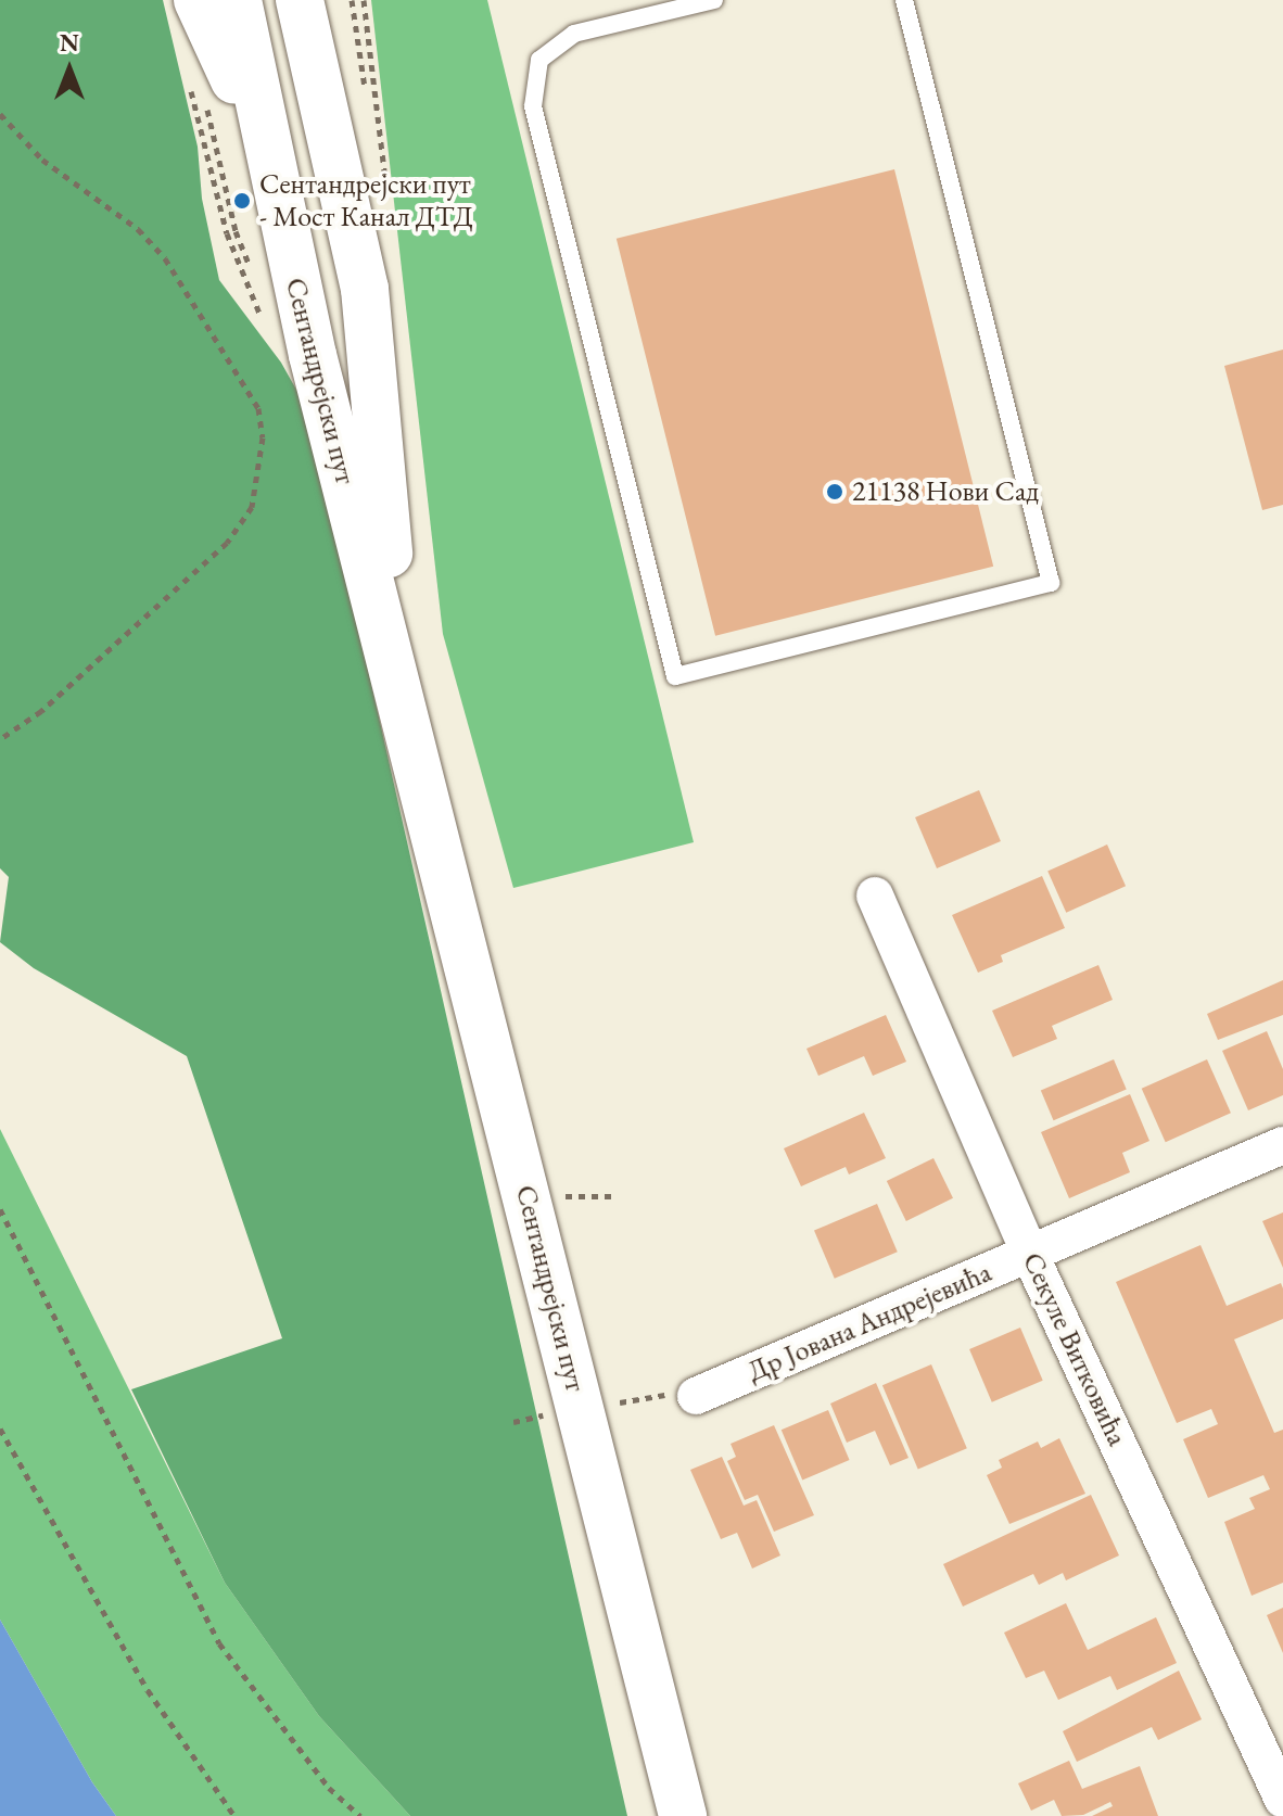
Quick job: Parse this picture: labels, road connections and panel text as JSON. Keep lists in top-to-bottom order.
{
  "streets": {
    "main road": ["Сентандрејски пут"],
    "street": ["Др Јована Андрејевића", "Секуле Витковића"]
  },
  "crossings": [
    ["Др Јована Андрејевића", "Секуле Витковића"]
  ],
  "places": ["Сентандрејски пут - Мост Канал ДТД", "21138 Нови Сад"],
  "north": "top"
}
